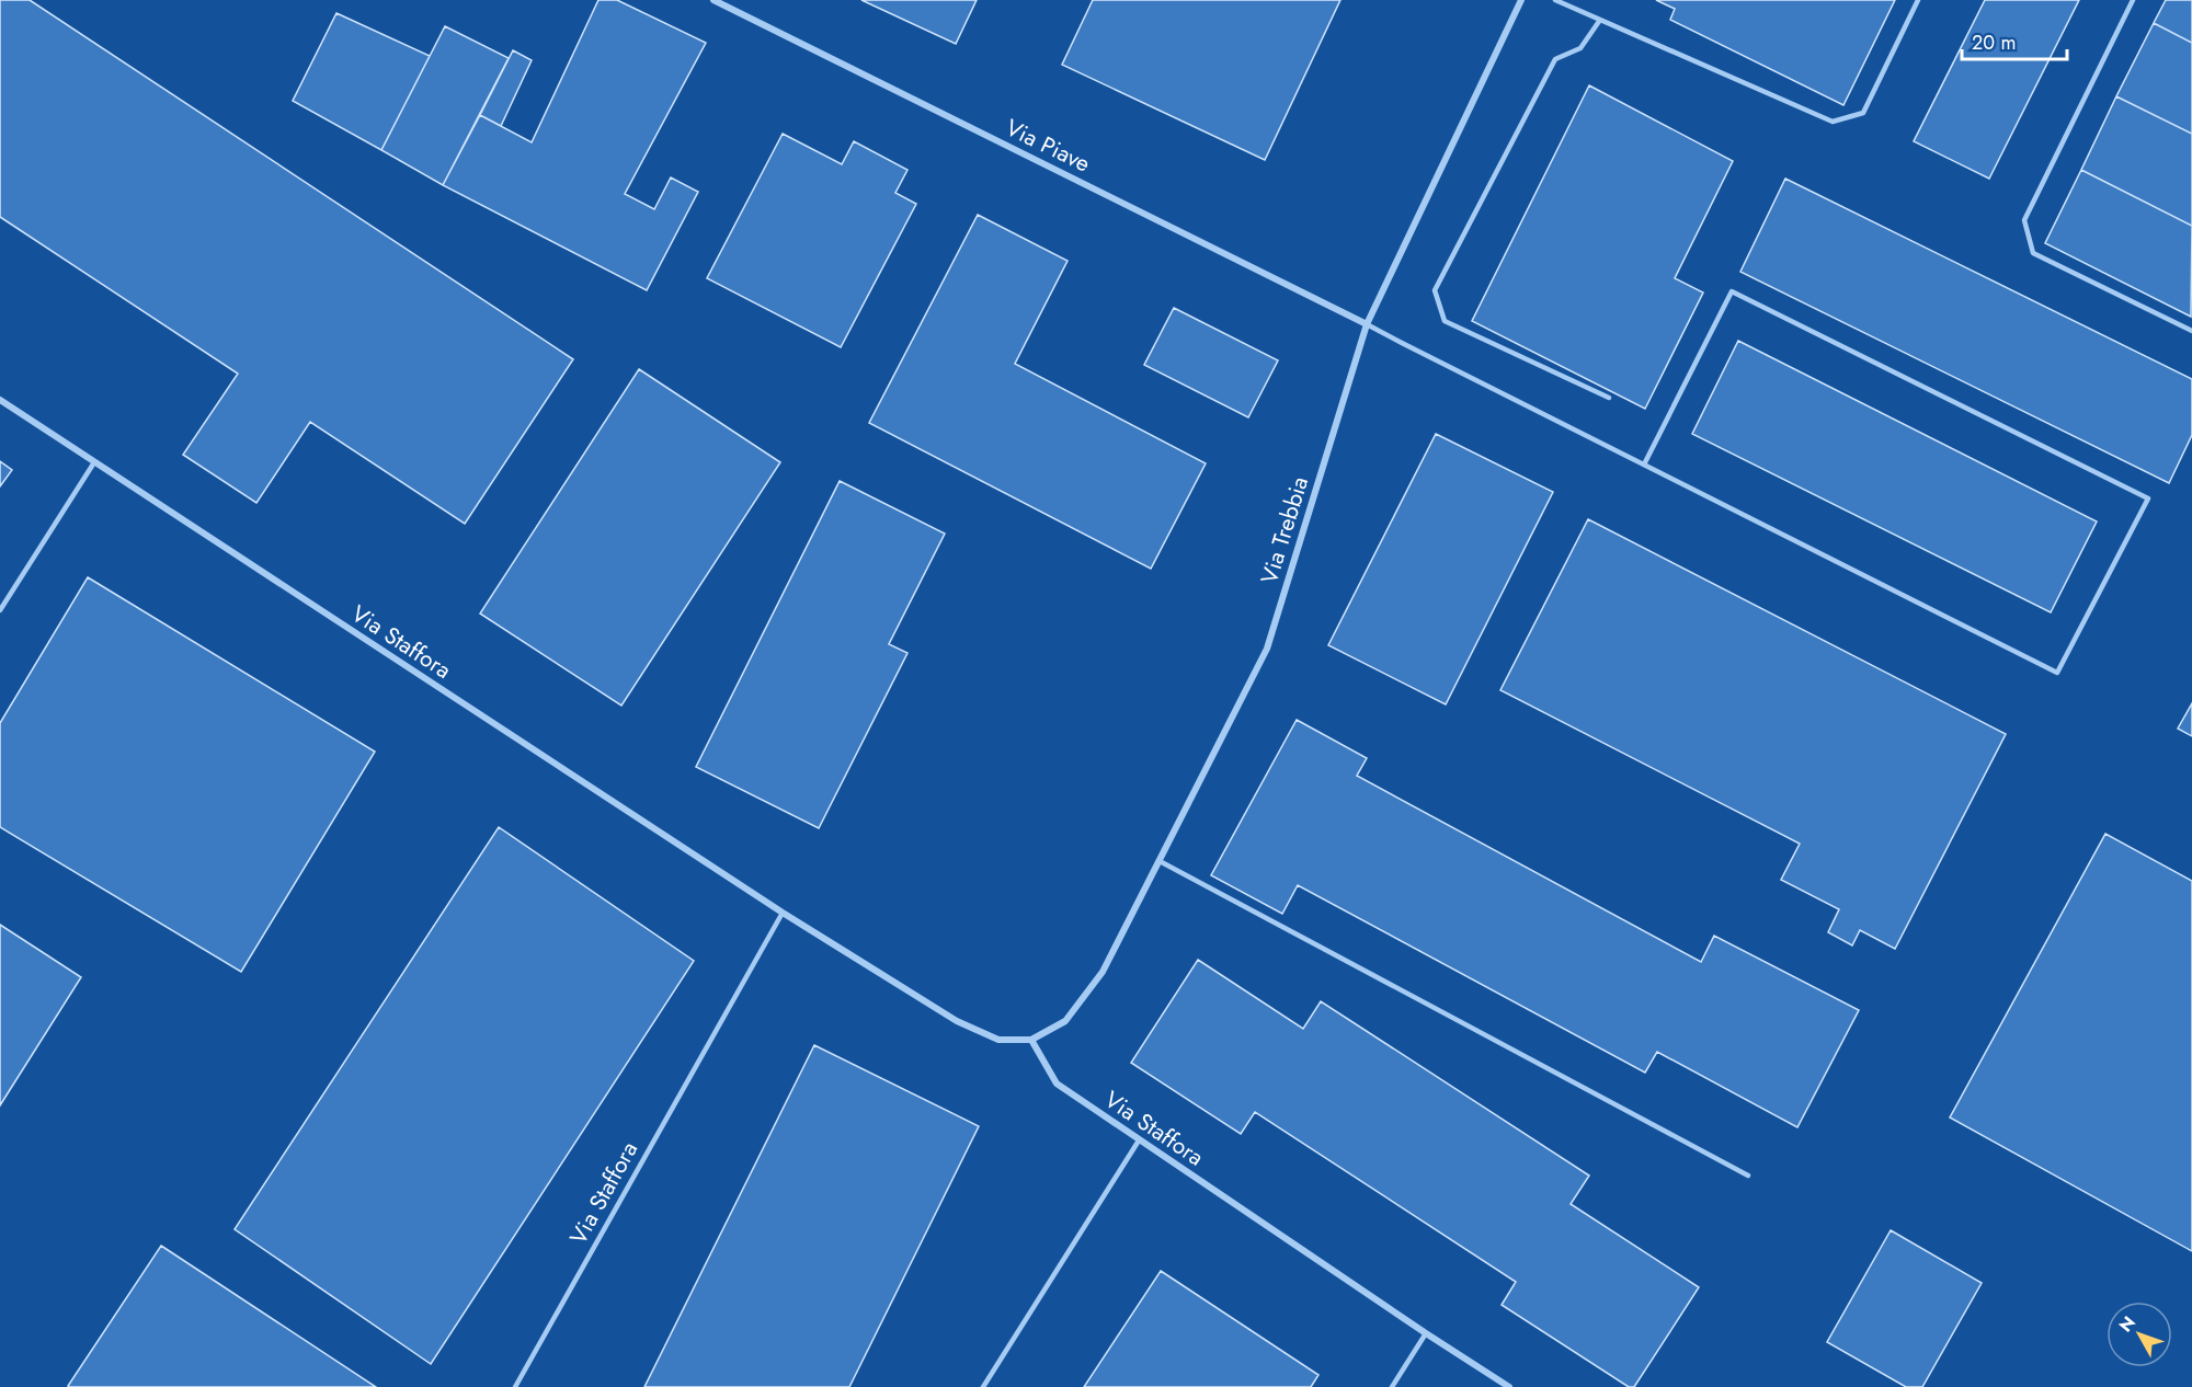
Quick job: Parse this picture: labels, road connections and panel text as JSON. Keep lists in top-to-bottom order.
{
  "streets": {
    "street": ["Via Piave", "Via Trebbia", "Via Staffora"]
  },
  "crossings": [
    ["Via Piave", "Via Trebbia"],
    ["Via Trebbia", "Via Staffora"]
  ],
  "scale_bar": "20 m",
  "north": "top left"
}
